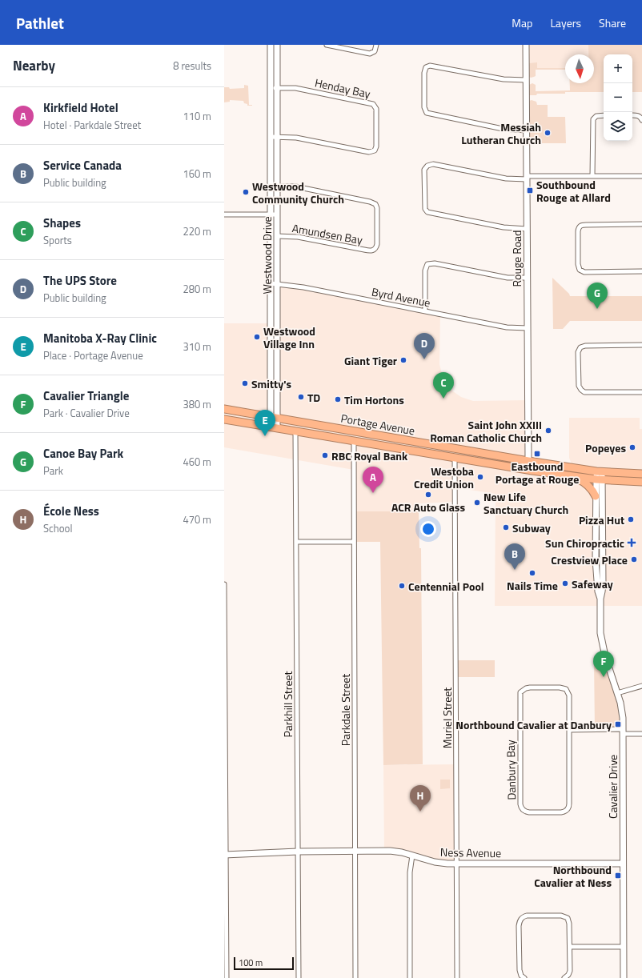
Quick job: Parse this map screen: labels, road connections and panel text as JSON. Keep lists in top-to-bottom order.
{
  "streets": {
    "highway": ["Portage Avenue"],
    "street": [
      "Henday Bay",
      "Amundsen Bay",
      "Westwood Drive",
      "Rouge Road",
      "Byrd Avenue",
      "Parkhill Street",
      "Parkdale Street",
      "Muriel Street",
      "Danbury Bay",
      "Cavalier Drive",
      "Ness Avenue"
    ]
  },
  "crossings": [
    ["Henday Bay", "Westwood Drive"],
    ["Amundsen Bay", "Westwood Drive"],
    ["Westwood Drive", "Byrd Avenue"],
    ["Westwood Drive", "Portage Avenue"],
    ["Rouge Road", "Byrd Avenue"],
    ["Rouge Road", "Portage Avenue"],
    ["Portage Avenue", "Parkhill Street"],
    ["Portage Avenue", "Parkdale Street"],
    ["Portage Avenue", "Muriel Street"],
    ["Portage Avenue", "Cavalier Drive"],
    ["Parkhill Street", "Ness Avenue"],
    ["Parkdale Street", "Ness Avenue"],
    ["Muriel Street", "Ness Avenue"],
    ["Cavalier Drive", "Ness Avenue"]
  ],
  "places": {
    "other": [
      "Messiah Lutheran Church",
      "Westwood Community Church",
      "Westwood Village Inn",
      "Giant Tiger",
      "Smitty's",
      "TD",
      "Tim Hortons",
      "Saint John XXIII Roman Catholic Church",
      "Popeyes",
      "RBC Royal Bank",
      "Westoba Credit Union",
      "ACR Auto Glass",
      "New Life Sanctuary Church",
      "Pizza Hut",
      "Subway",
      "Crestview Place",
      "Nails Time",
      "Safeway",
      "Centennial Pool"
    ],
    "transit": [
      "Southbound Rouge at Allard",
      "Eastbound Portage at Rouge",
      "Northbound Cavalier at Danbury",
      "Northbound Cavalier at Ness"
    ],
    "health": ["Sun Chiropractic"]
  },
  "scale_bar": "100 m",
  "north": "bottom",
  "page": {
    "header": "Pathlet",
    "nav": ["Map", "Layers", "Share"],
    "heading": ["Nearby", "8 results"],
    "map_buttons": ["+", "−"],
    "list": [
      {
        "mark": "A",
        "name": "Kirkfield Hotel",
        "note": "Hotel · Parkdale Street",
        "value": "110 m"
      },
      {
        "mark": "B",
        "name": "Service Canada",
        "note": "Public building",
        "value": "160 m"
      },
      {
        "mark": "C",
        "name": "Shapes",
        "note": "Sports",
        "value": "220 m"
      },
      {
        "mark": "D",
        "name": "The UPS Store",
        "note": "Public building",
        "value": "280 m"
      },
      {
        "mark": "E",
        "name": "Manitoba X-Ray Clinic",
        "note": "Place · Portage Avenue",
        "value": "310 m"
      },
      {
        "mark": "F",
        "name": "Cavalier Triangle",
        "note": "Park · Cavalier Drive",
        "value": "380 m"
      },
      {
        "mark": "G",
        "name": "Canoe Bay Park",
        "note": "Park",
        "value": "460 m"
      },
      {
        "mark": "H",
        "name": "École Ness",
        "note": "School",
        "value": "470 m"
      }
    ],
    "pins": [
      "G",
      "D",
      "C",
      "E",
      "A",
      "B",
      "F",
      "H"
    ],
    "scale": "100 m"
  }
}
